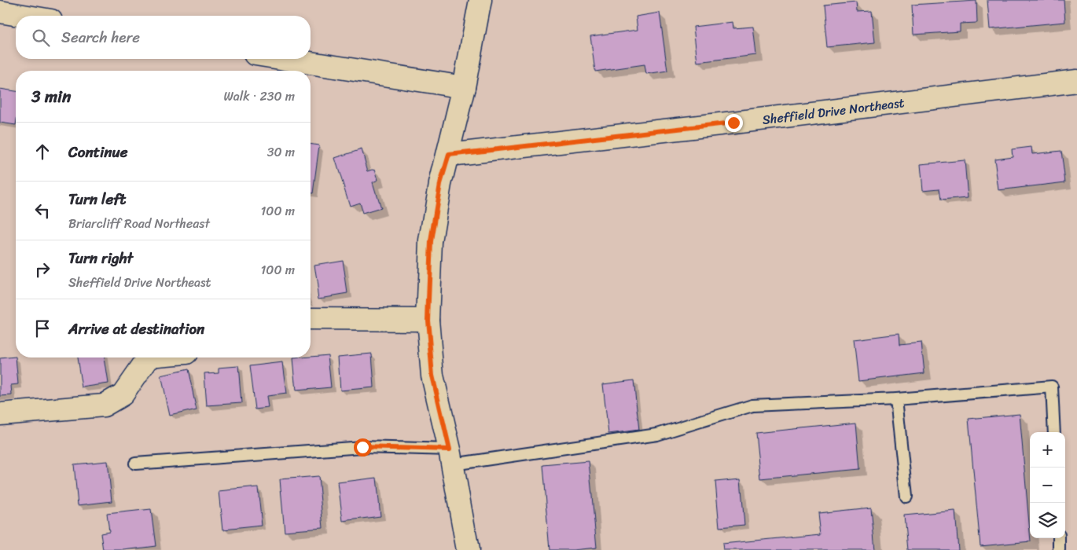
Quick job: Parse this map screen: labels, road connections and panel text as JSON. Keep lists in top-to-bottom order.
{
  "streets": {
    "street": ["Sheffield Drive Northeast"]
  },
  "page": {
    "search": "Search here",
    "heading": ["3 min", "Walk · 230 m"],
    "list": [
      ["Continue", "30 m"],
      ["Turn left", "Briarcliff Road Northeast", "100 m"],
      ["Turn right", "Sheffield Drive Northeast", "100 m"],
      "Arrive at destination"
    ],
    "map_buttons": ["+", "−"]
  }
}
